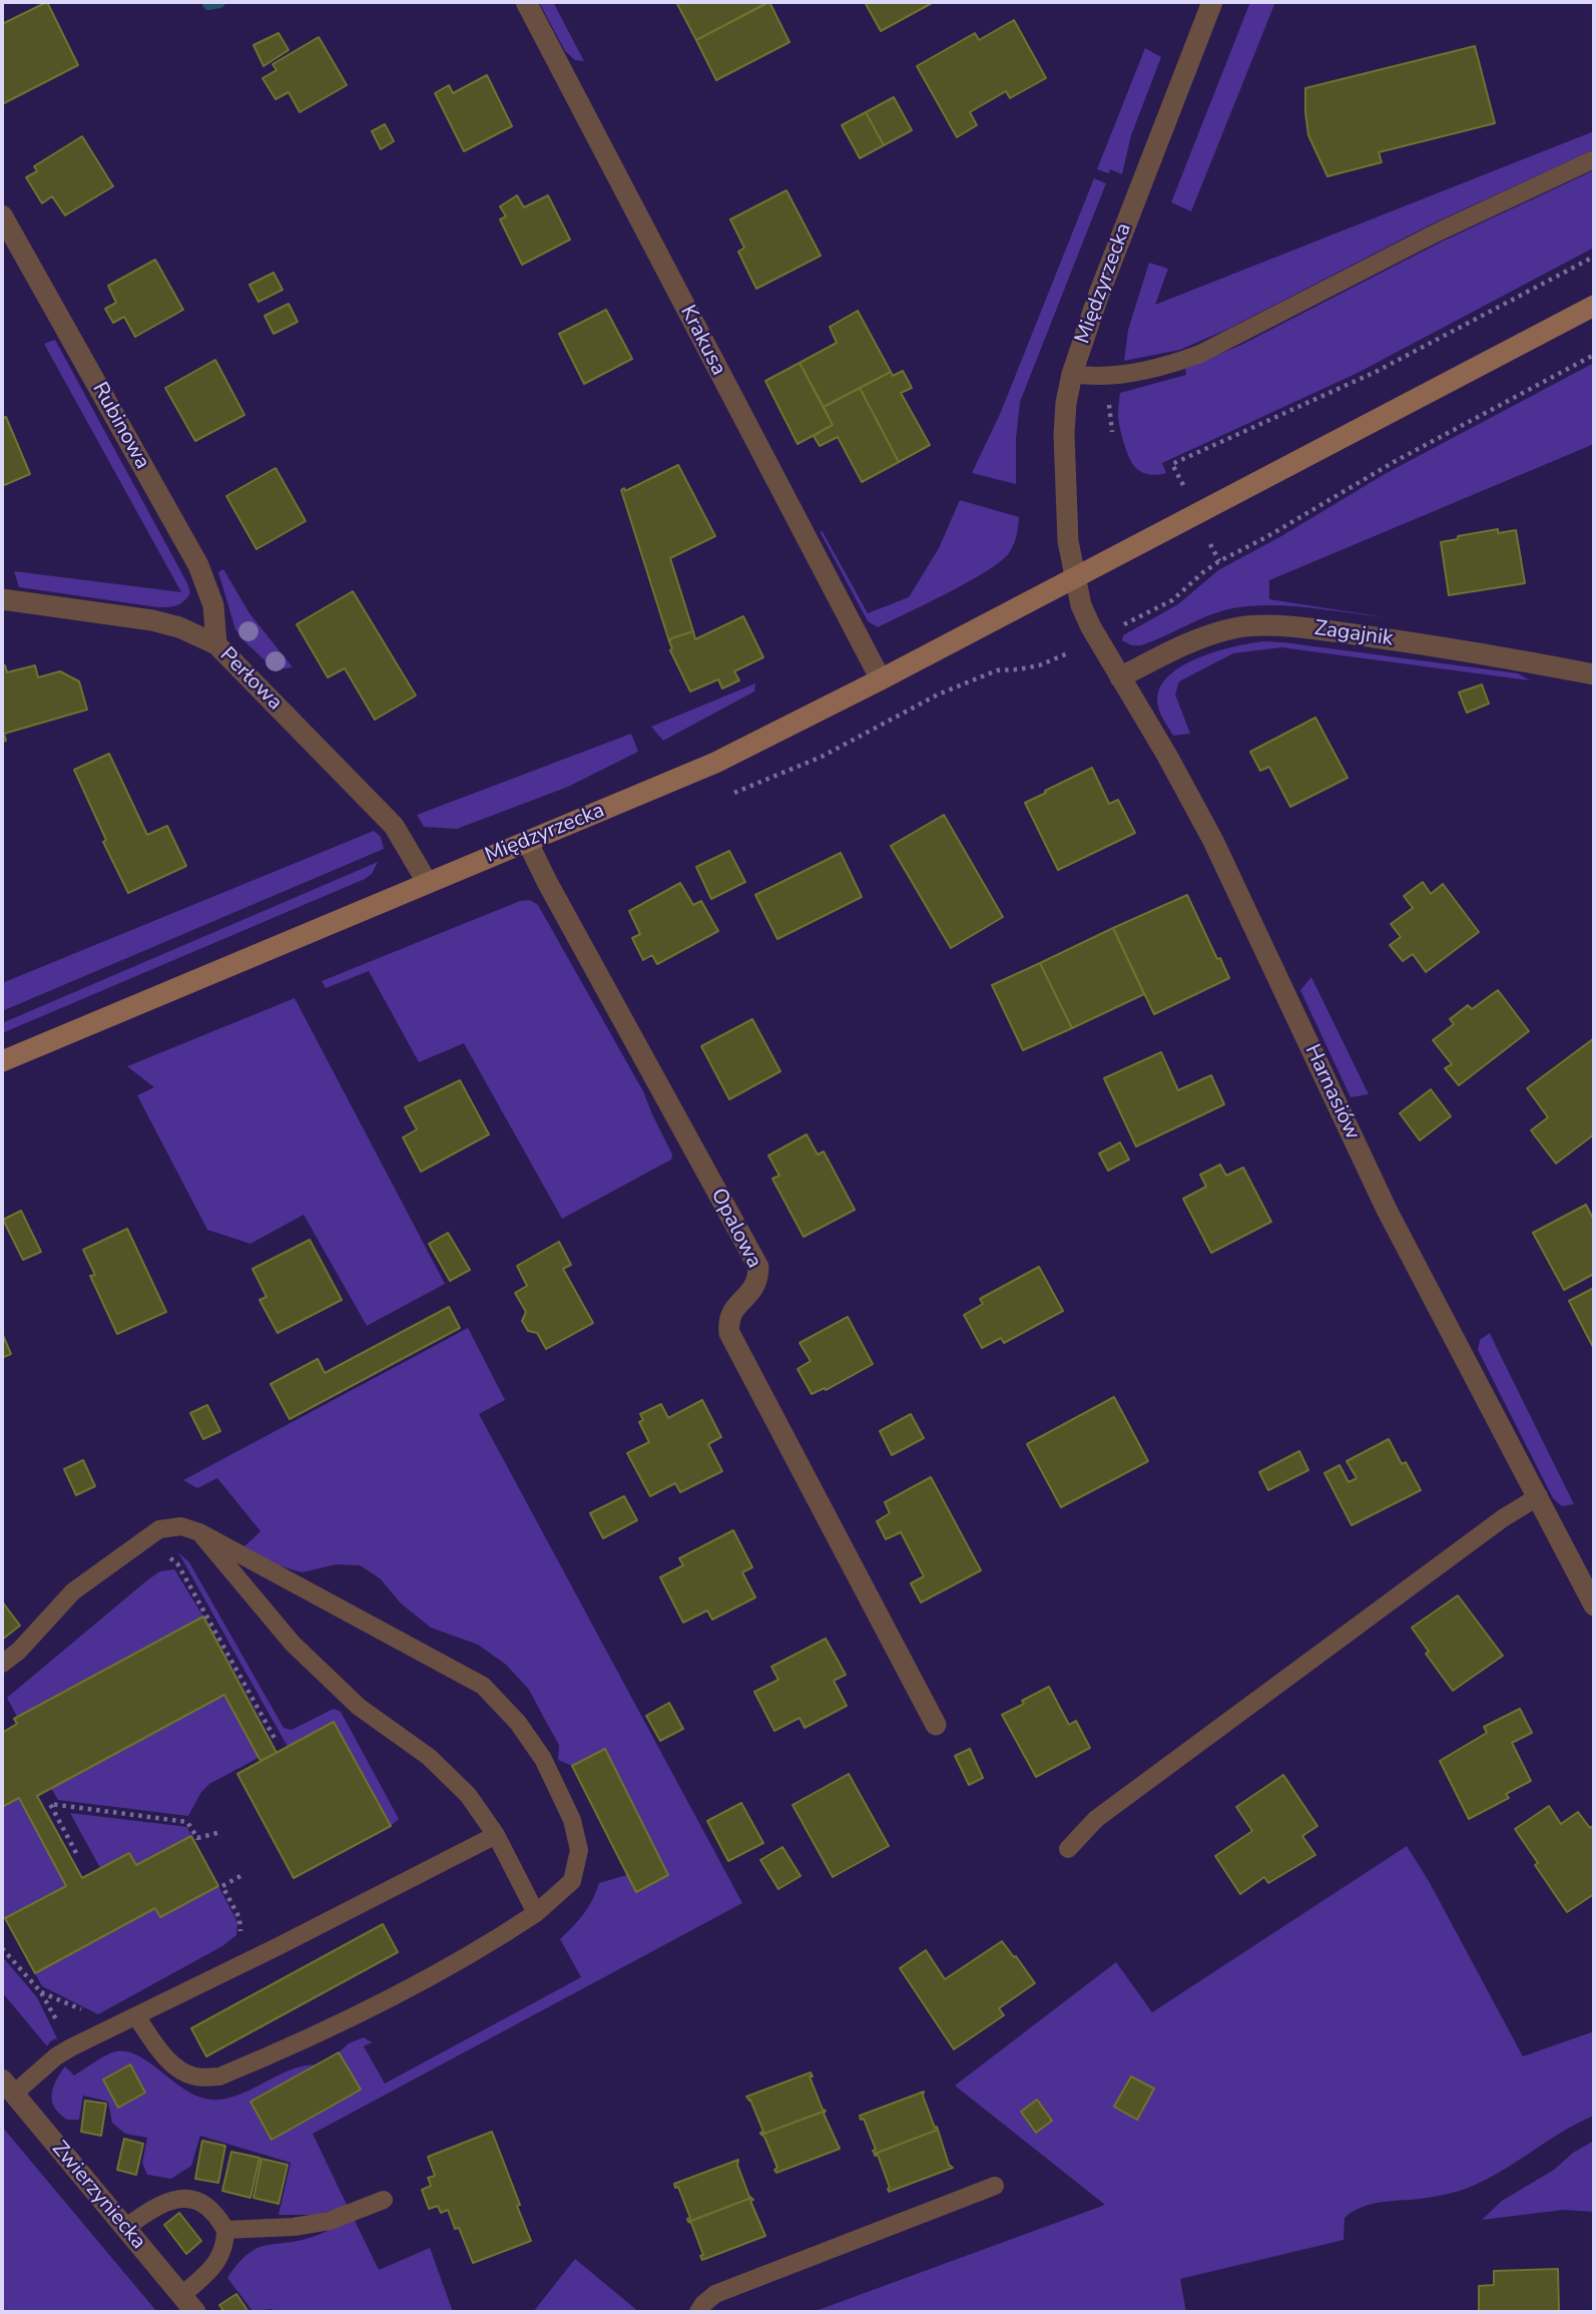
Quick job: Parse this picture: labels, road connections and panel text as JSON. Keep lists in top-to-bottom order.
{
  "streets": {
    "main road": ["Międzyrzecka"],
    "street": [
      "Krakusa",
      "Rubinowa",
      "Zagajnik",
      "Perłowa",
      "Harnasiów",
      "Opalowa",
      "Zwierzyniecka"
    ]
  },
  "crossings": [
    ["Międzyrzecka", "Krakusa"],
    ["Międzyrzecka", "Perłowa"],
    ["Międzyrzecka", "Harnasiów"],
    ["Międzyrzecka", "Opalowa"],
    ["Rubinowa", "Perłowa"],
    ["Zagajnik", "Harnasiów"]
  ]
}
